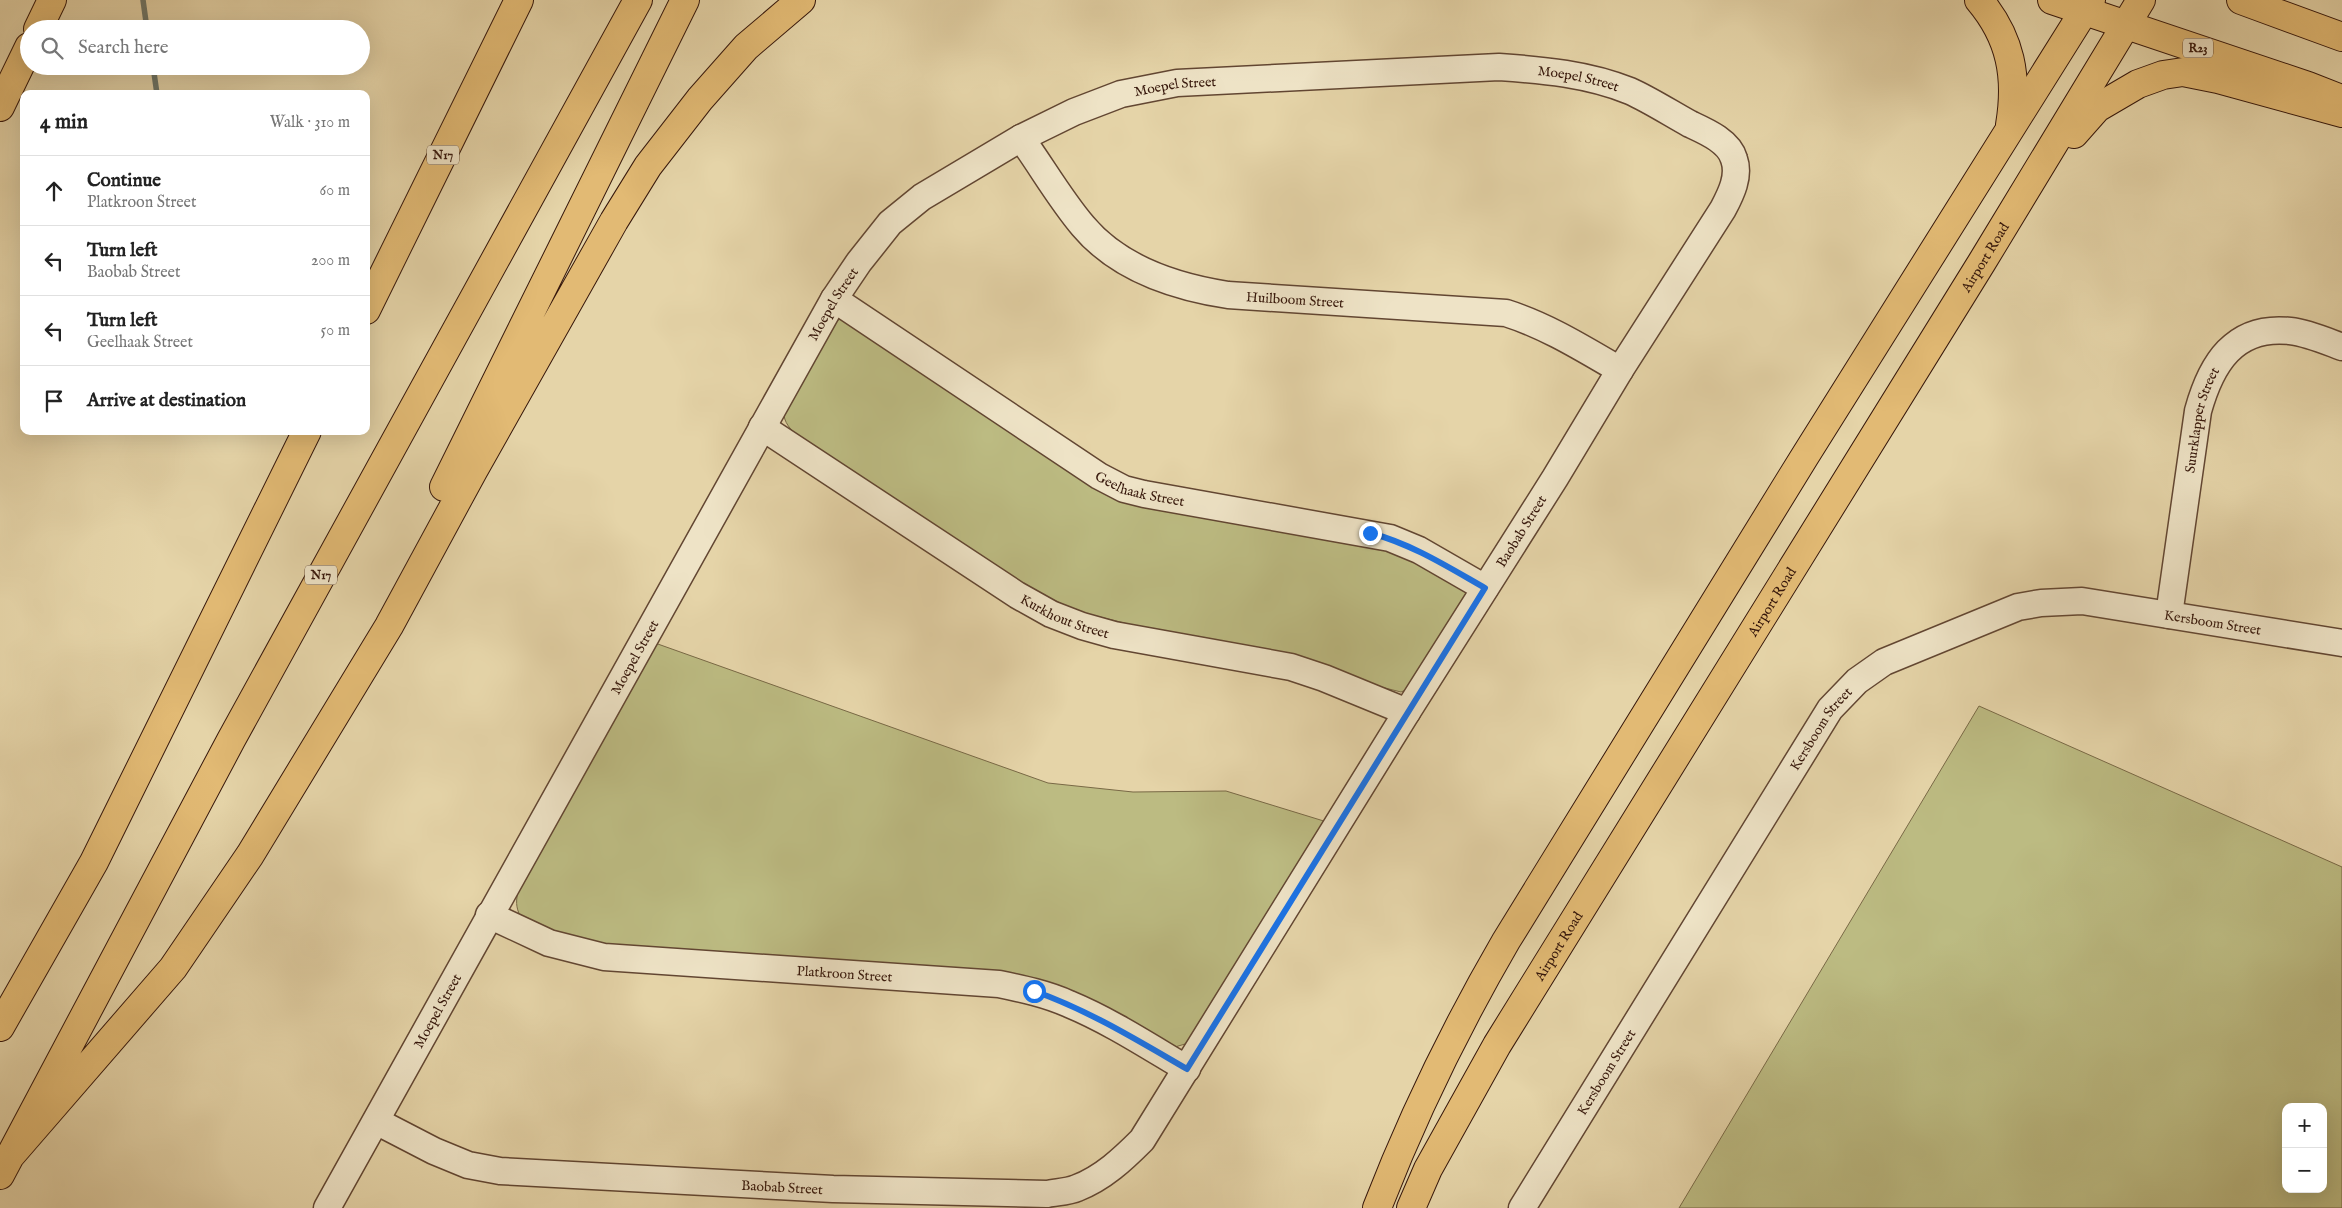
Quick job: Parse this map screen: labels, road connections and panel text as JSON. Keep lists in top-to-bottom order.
{
  "streets": {
    "main road": ["R23", "N17", "Airport Road"],
    "street": [
      "Moepel Street",
      "Huilboom Street",
      "Suurklapper Street",
      "Geelhaak Street",
      "Baobab Street",
      "Kurkhout Street",
      "Kersboom Street",
      "Platkroon Street"
    ]
  },
  "crossings": [
    ["R23", "Airport Road"],
    ["Moepel Street", "Huilboom Street"],
    ["Moepel Street", "Geelhaak Street"],
    ["Moepel Street", "Baobab Street"],
    ["Moepel Street", "Kurkhout Street"],
    ["Moepel Street", "Platkroon Street"],
    ["Huilboom Street", "Baobab Street"],
    ["Suurklapper Street", "Kersboom Street"],
    ["Geelhaak Street", "Baobab Street"],
    ["Baobab Street", "Kurkhout Street"],
    ["Baobab Street", "Platkroon Street"]
  ],
  "page": {
    "search": "Search here",
    "heading": ["4 min", "Walk · 310 m"],
    "list": [
      ["Continue", "Platkroon Street", "60 m"],
      ["Turn left", "Baobab Street", "200 m"],
      ["Turn left", "Geelhaak Street", "50 m"],
      "Arrive at destination"
    ],
    "map_buttons": ["+", "−"]
  }
}
